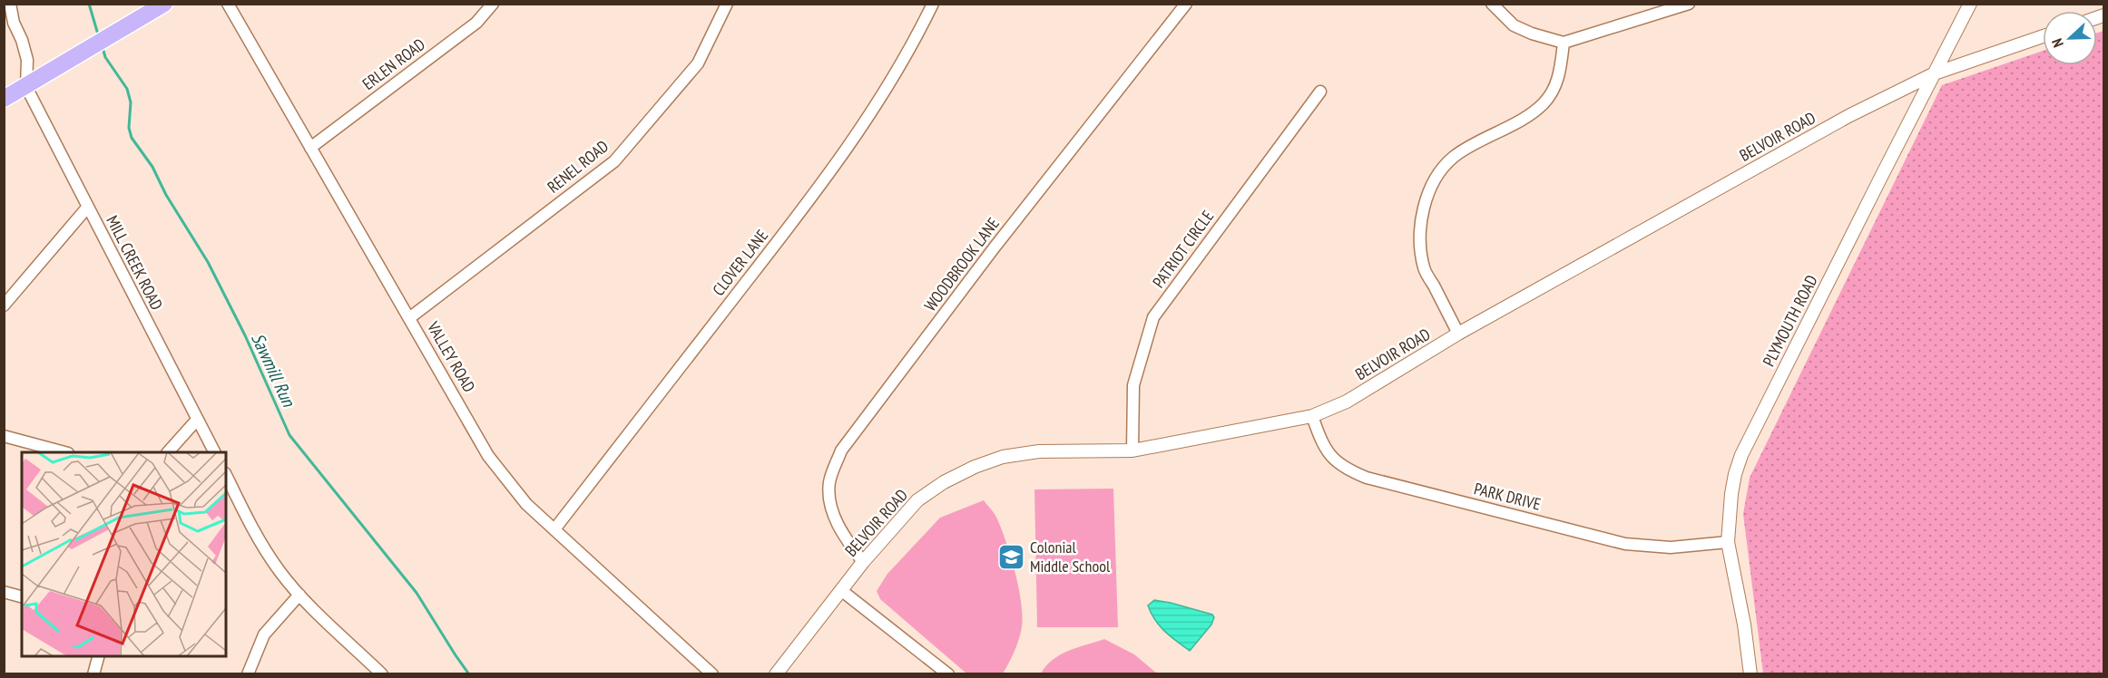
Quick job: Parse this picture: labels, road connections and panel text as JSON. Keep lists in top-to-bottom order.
{
  "streets": {
    "street": [
      "ERLEN ROAD",
      "BELVOIR ROAD",
      "RENEL ROAD",
      "PATRIOT CIRCLE",
      "MILL CREEK ROAD",
      "CLOVER LANE",
      "WOODBROOK LANE",
      "PLYMOUTH ROAD",
      "VALLEY ROAD",
      "PARK DRIVE"
    ]
  },
  "crossings": [
    ["ERLEN ROAD", "VALLEY ROAD"],
    ["BELVOIR ROAD", "PATRIOT CIRCLE"],
    ["BELVOIR ROAD", "WOODBROOK LANE"],
    ["BELVOIR ROAD", "PLYMOUTH ROAD"],
    ["BELVOIR ROAD", "PARK DRIVE"],
    ["RENEL ROAD", "VALLEY ROAD"],
    ["CLOVER LANE", "VALLEY ROAD"],
    ["PLYMOUTH ROAD", "PARK DRIVE"]
  ],
  "water": ["Sawmill Run"],
  "places": {
    "school or university": ["Colonial Middle School"]
  },
  "north": "left"
}
